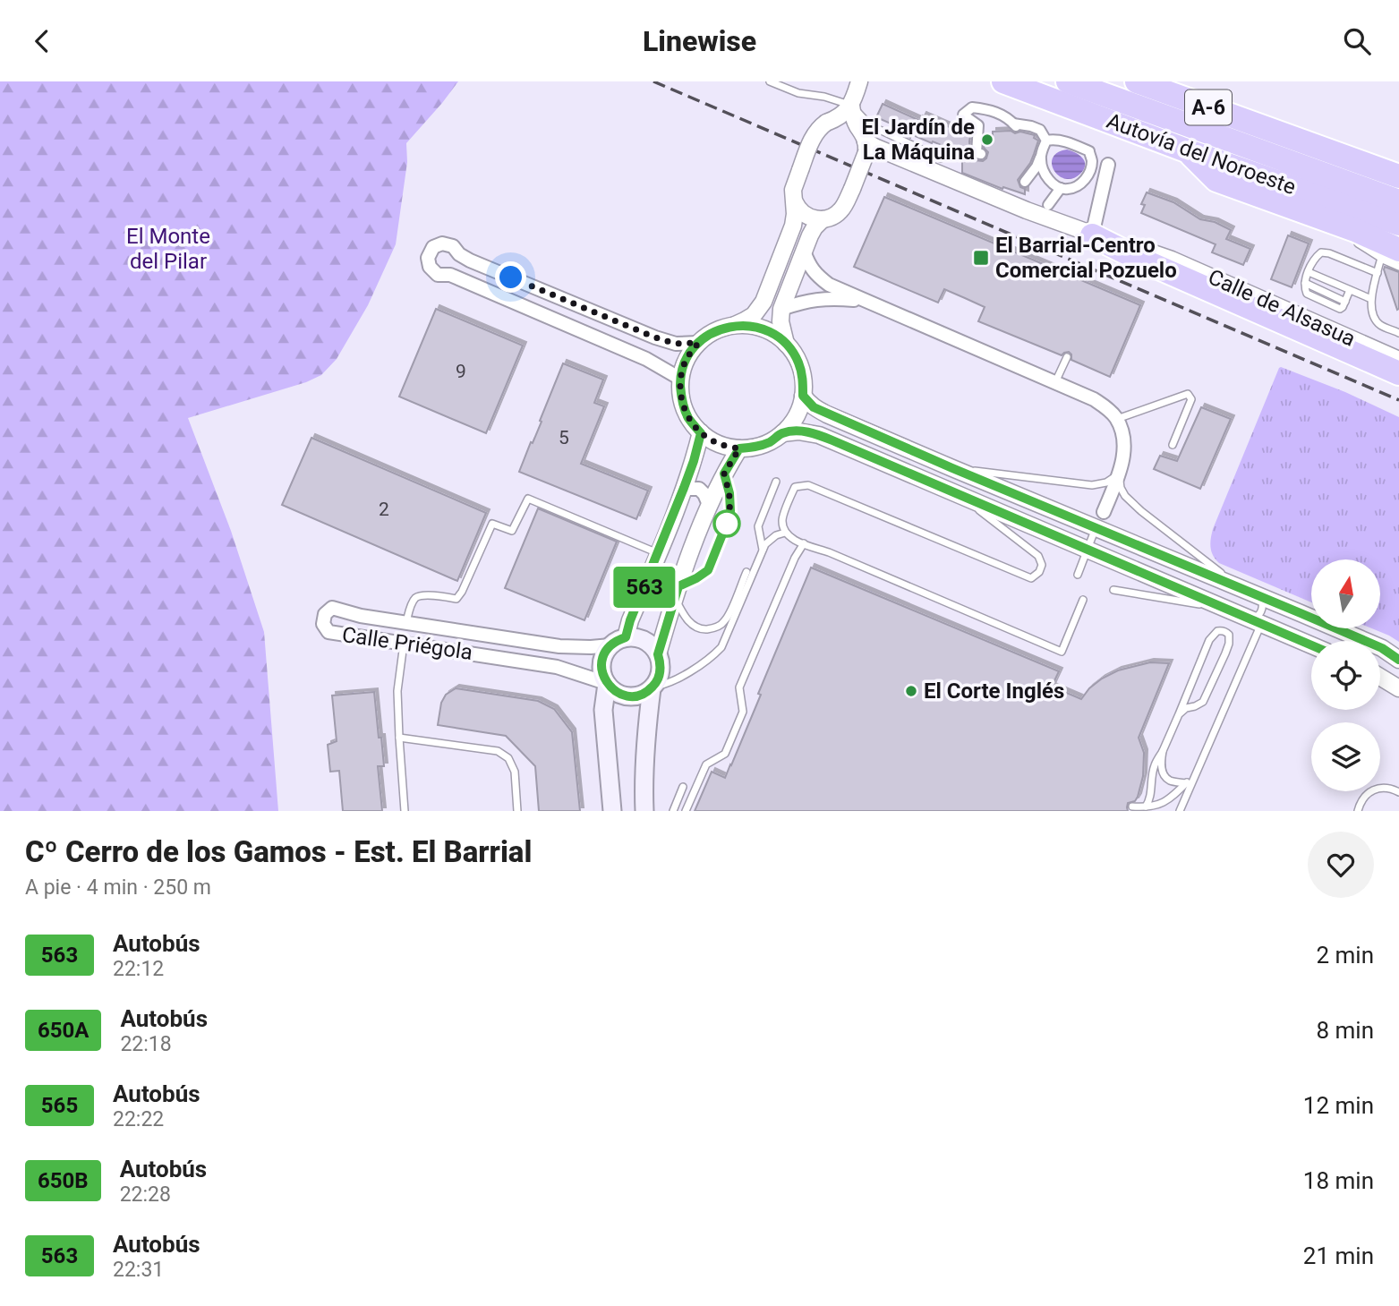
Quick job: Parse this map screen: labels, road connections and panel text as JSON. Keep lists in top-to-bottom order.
{
  "streets": {
    "highway": ["A-6", "Autovía del Noroeste"],
    "street": ["Calle de Alsasua", "Calle Priégola"]
  },
  "parks": ["El Monte del Pilar"],
  "places": {
    "other": ["El Jardín de La Máquina", "El Corte Inglés"],
    "transit": ["El Barrial-Centro Comercial Pozuelo"]
  },
  "lines": ["bus line 563"],
  "house_numbers": ["9", "5", "2"],
  "north": "top",
  "page": {
    "header": "Linewise",
    "on_map": "563",
    "heading": ["Cº Cerro de los Gamos - Est. El Barrial", "A pie · 4 min · 250 m"],
    "list": [
      {
        "mark": "563",
        "name": "Autobús",
        "note": "22:12",
        "value": "2 min"
      },
      {
        "mark": "650A",
        "name": "Autobús",
        "note": "22:18",
        "value": "8 min"
      },
      {
        "mark": "565",
        "name": "Autobús",
        "note": "22:22",
        "value": "12 min"
      },
      {
        "mark": "650B",
        "name": "Autobús",
        "note": "22:28",
        "value": "18 min"
      },
      {
        "mark": "563",
        "name": "Autobús",
        "note": "22:31",
        "value": "21 min"
      }
    ]
  }
}
